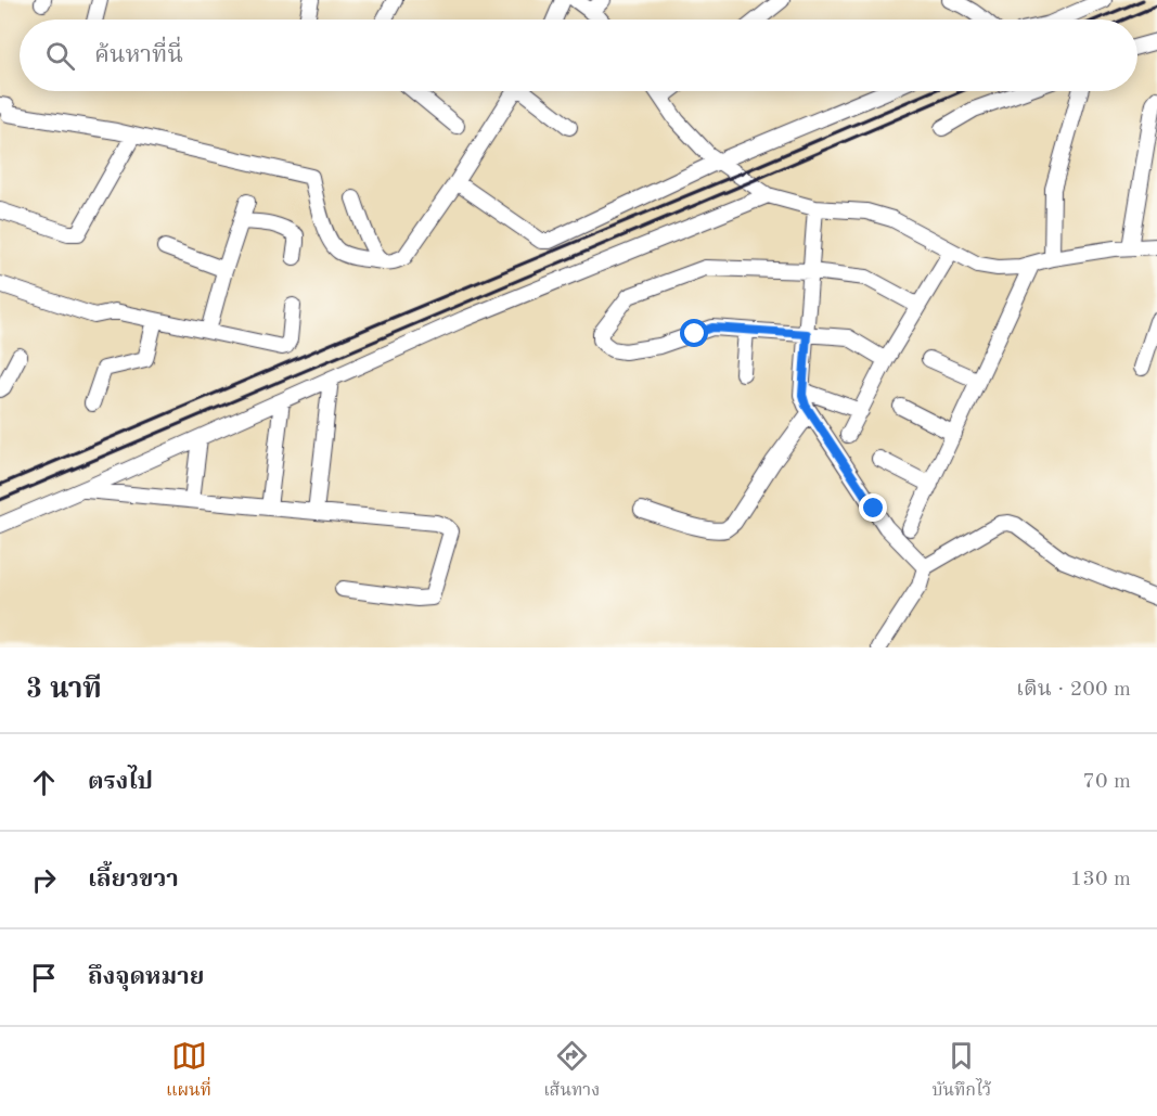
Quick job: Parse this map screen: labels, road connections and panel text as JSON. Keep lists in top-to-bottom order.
{
  "page": {
    "search": "ค้นหาที่นี่",
    "heading": ["3 นาที", "เดิน · 200 m"],
    "list": [
      ["ตรงไป", "70 m"],
      ["เลี้ยวขวา", "130 m"],
      "ถึงจุดหมาย"
    ],
    "nav": ["แผนที่", "เส้นทาง", "บันทึกไว้"]
  }
}
